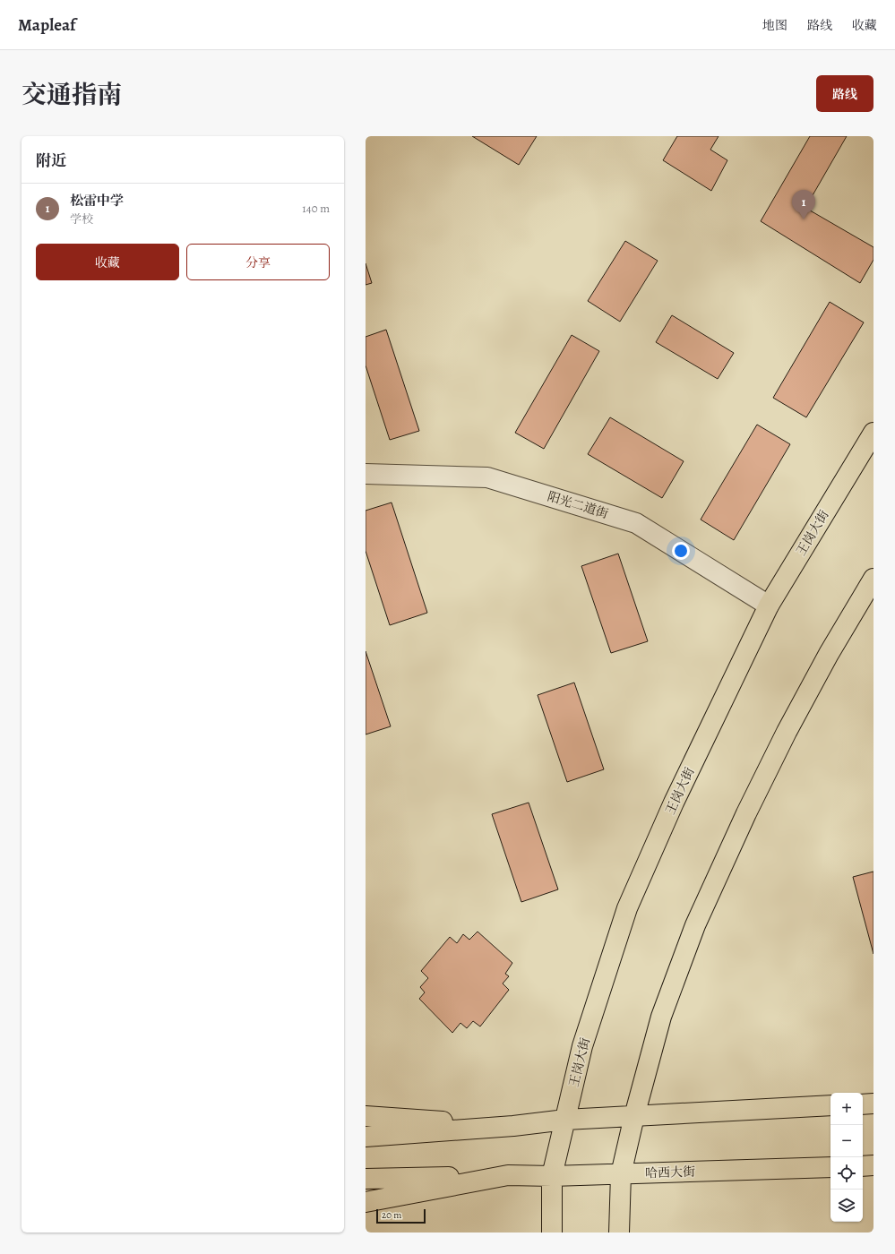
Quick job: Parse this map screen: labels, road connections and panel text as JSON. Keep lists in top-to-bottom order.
{
  "streets": {
    "main road": ["王岗大街", "哈西大街"],
    "street": ["阳光二道街"]
  },
  "crossings": [
    ["阳光二道街", "王岗大街"],
    ["王岗大街", "哈西大街"]
  ],
  "scale_bar": "20 m",
  "page": {
    "header": "Mapleaf",
    "nav": ["地图", "路线", "收藏"],
    "title": "交通指南",
    "buttons": [
      "路线",
      ["收藏", "分享"]
    ],
    "heading": "附近",
    "list": [
      {
        "mark": "1",
        "name": "松雷中学",
        "note": "学校",
        "value": "140 m"
      }
    ],
    "pins": "1",
    "map_buttons": ["+", "−"],
    "scale": "20 m"
  }
}
